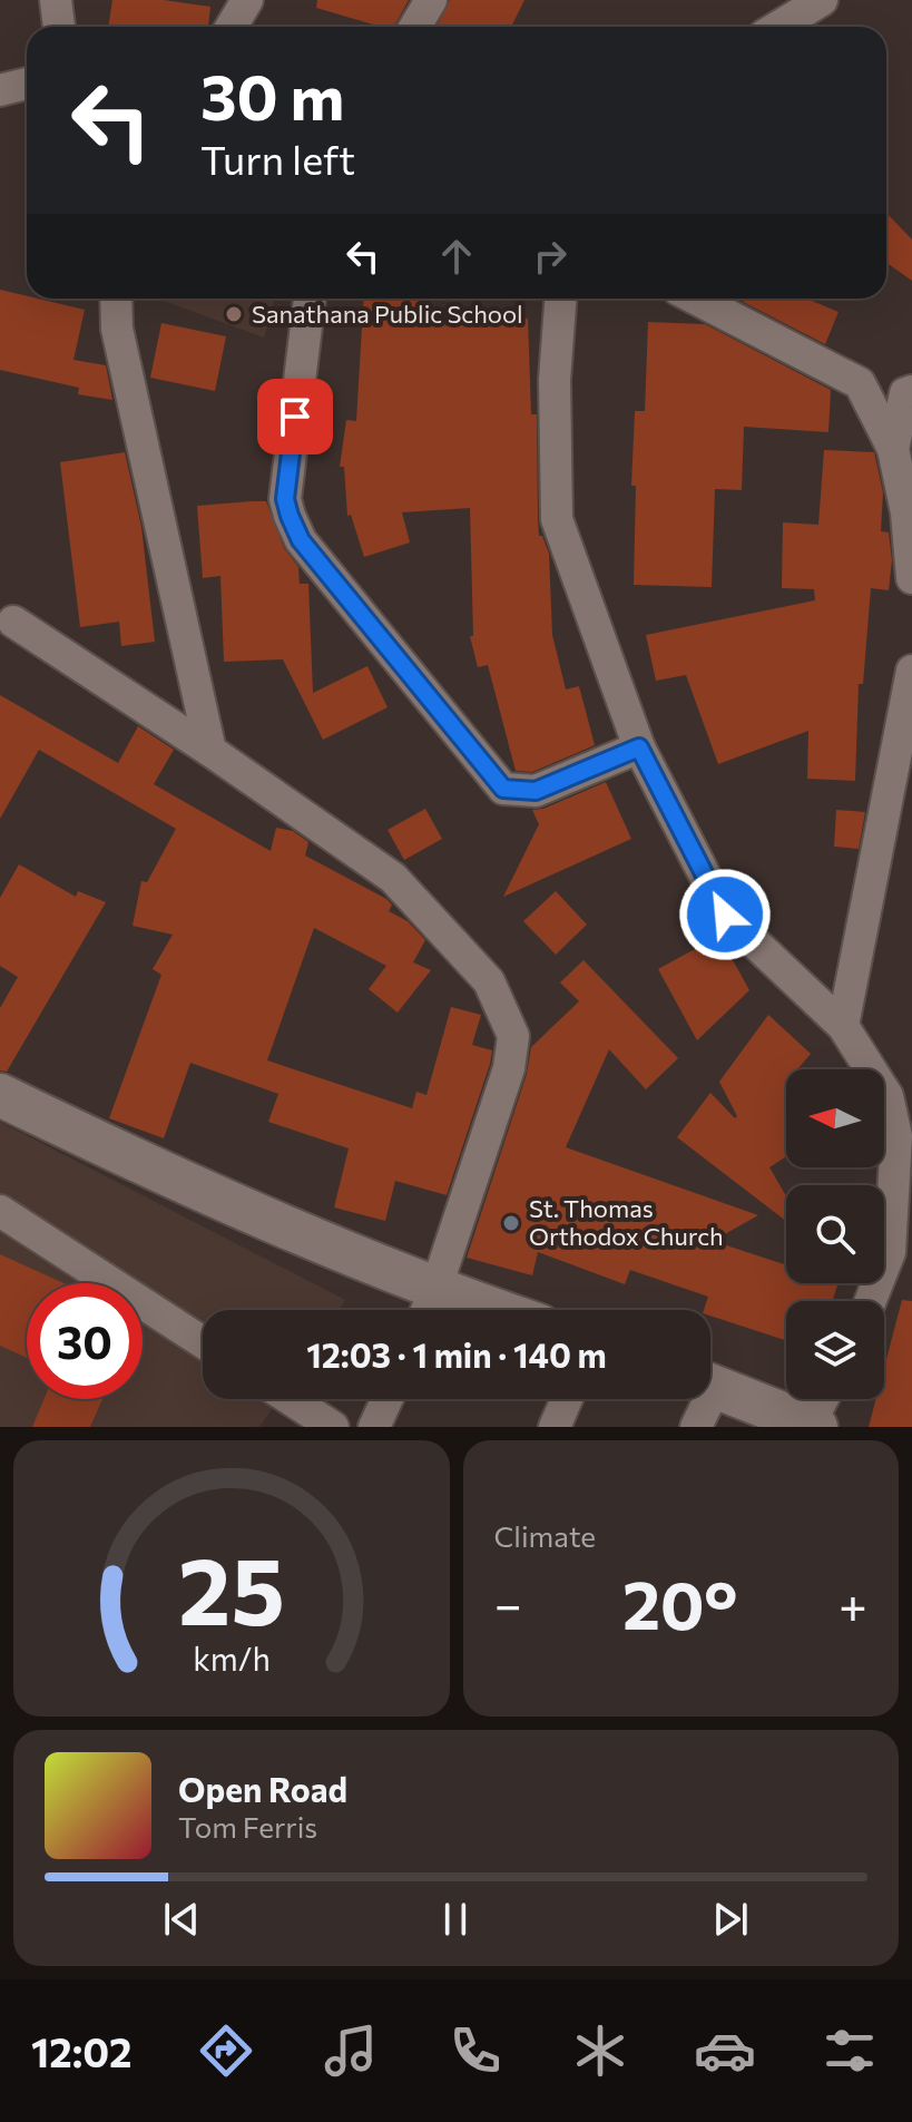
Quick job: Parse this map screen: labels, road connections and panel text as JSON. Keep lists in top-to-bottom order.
{
  "places": ["Sanathana Public School", "St. Thomas Orthodox Church"],
  "north": "left",
  "page": {
    "turn": ["30 m", "Turn left"],
    "limit": "30",
    "trip": "12:03 · 1 min · 140 m",
    "tile": "Climate",
    "heat": ["−", "20°", "+"],
    "song": ["Open Road", "Tom Ferris"],
    "tabs": "12:02",
    "gauge": ["25", "km/h"]
  }
}
